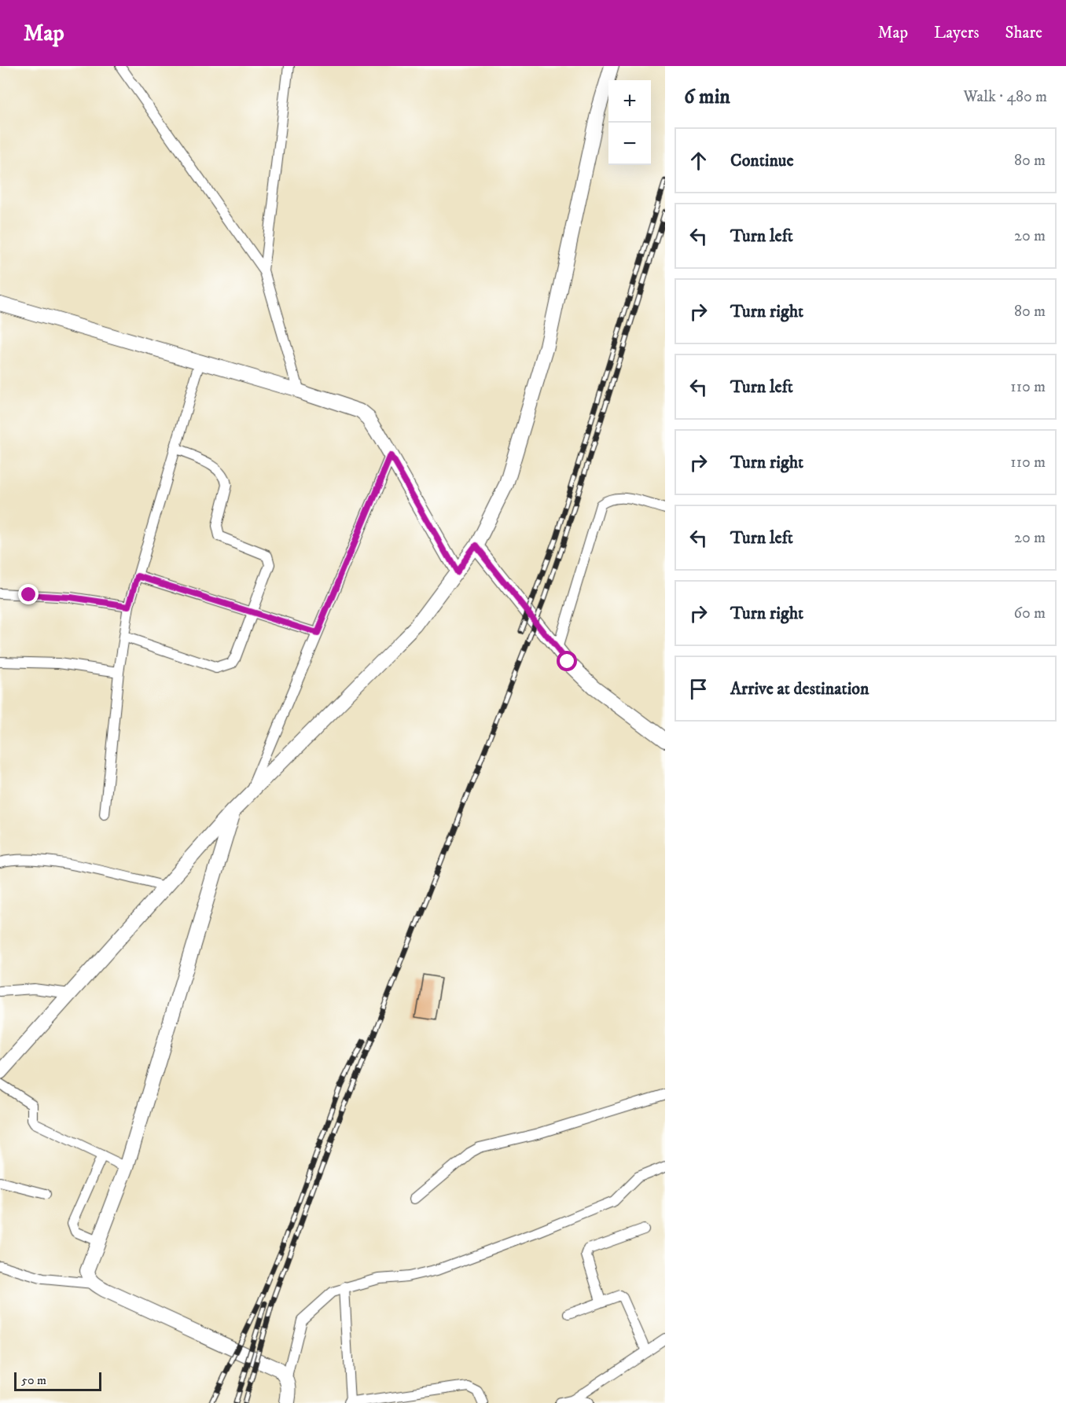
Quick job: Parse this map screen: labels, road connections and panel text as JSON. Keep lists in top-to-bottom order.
{
  "scale_bar": "50 m",
  "page": {
    "header": "Map",
    "nav": ["Map", "Layers", "Share"],
    "heading": ["6 min", "Walk · 480 m"],
    "map_buttons": ["+", "−"],
    "list": [
      ["Continue", "80 m"],
      ["Turn left", "20 m"],
      ["Turn right", "80 m"],
      ["Turn left", "110 m"],
      ["Turn right", "110 m"],
      ["Turn left", "20 m"],
      ["Turn right", "60 m"],
      "Arrive at destination"
    ],
    "scale": "50 m"
  }
}
